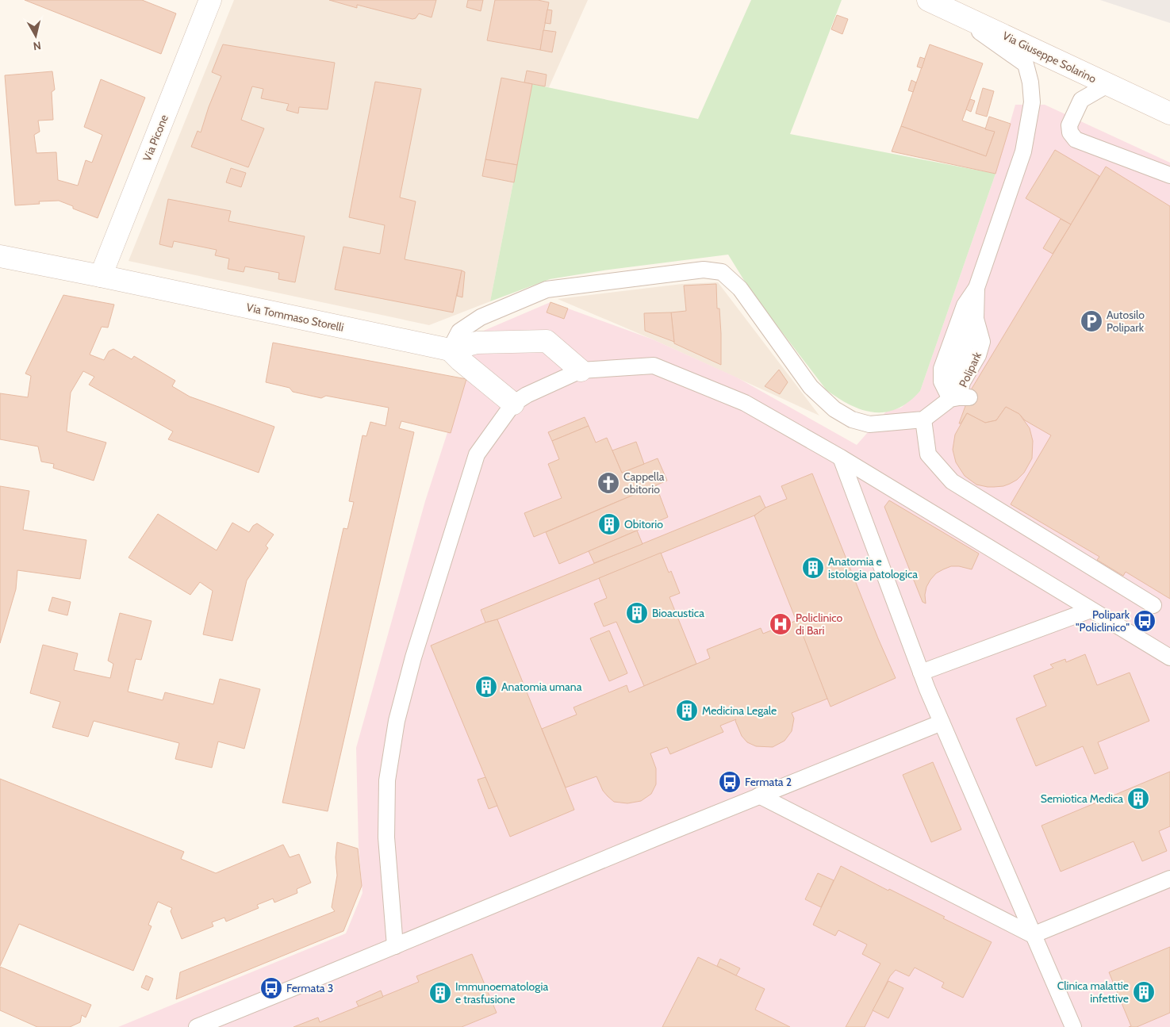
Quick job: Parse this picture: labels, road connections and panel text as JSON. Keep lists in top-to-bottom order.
{
  "streets": {
    "street": ["Via Giuseppe Solarino", "Via Picone", "Via Tommaso Storelli"]
  },
  "crossings": [
    ["Via Picone", "Via Tommaso Storelli"]
  ],
  "places": {
    "parking": ["Autosilo Polipark"],
    "church": ["Cappella obitorio"],
    "building": [
      "Obitorio",
      "Anatomia e istologia patologica",
      "Bioacustica",
      "Anatomia umana",
      "Medicina Legale",
      "Semiotica Medica",
      "Clinica malattie infettive",
      "Immunoematologia e trasfusione"
    ],
    "bus stop": ["Polipark \"Policlinico\"", "Fermata 2", "Fermata 3"],
    "hospital": ["Policlinico di Bari"]
  },
  "north": "bottom"
}
